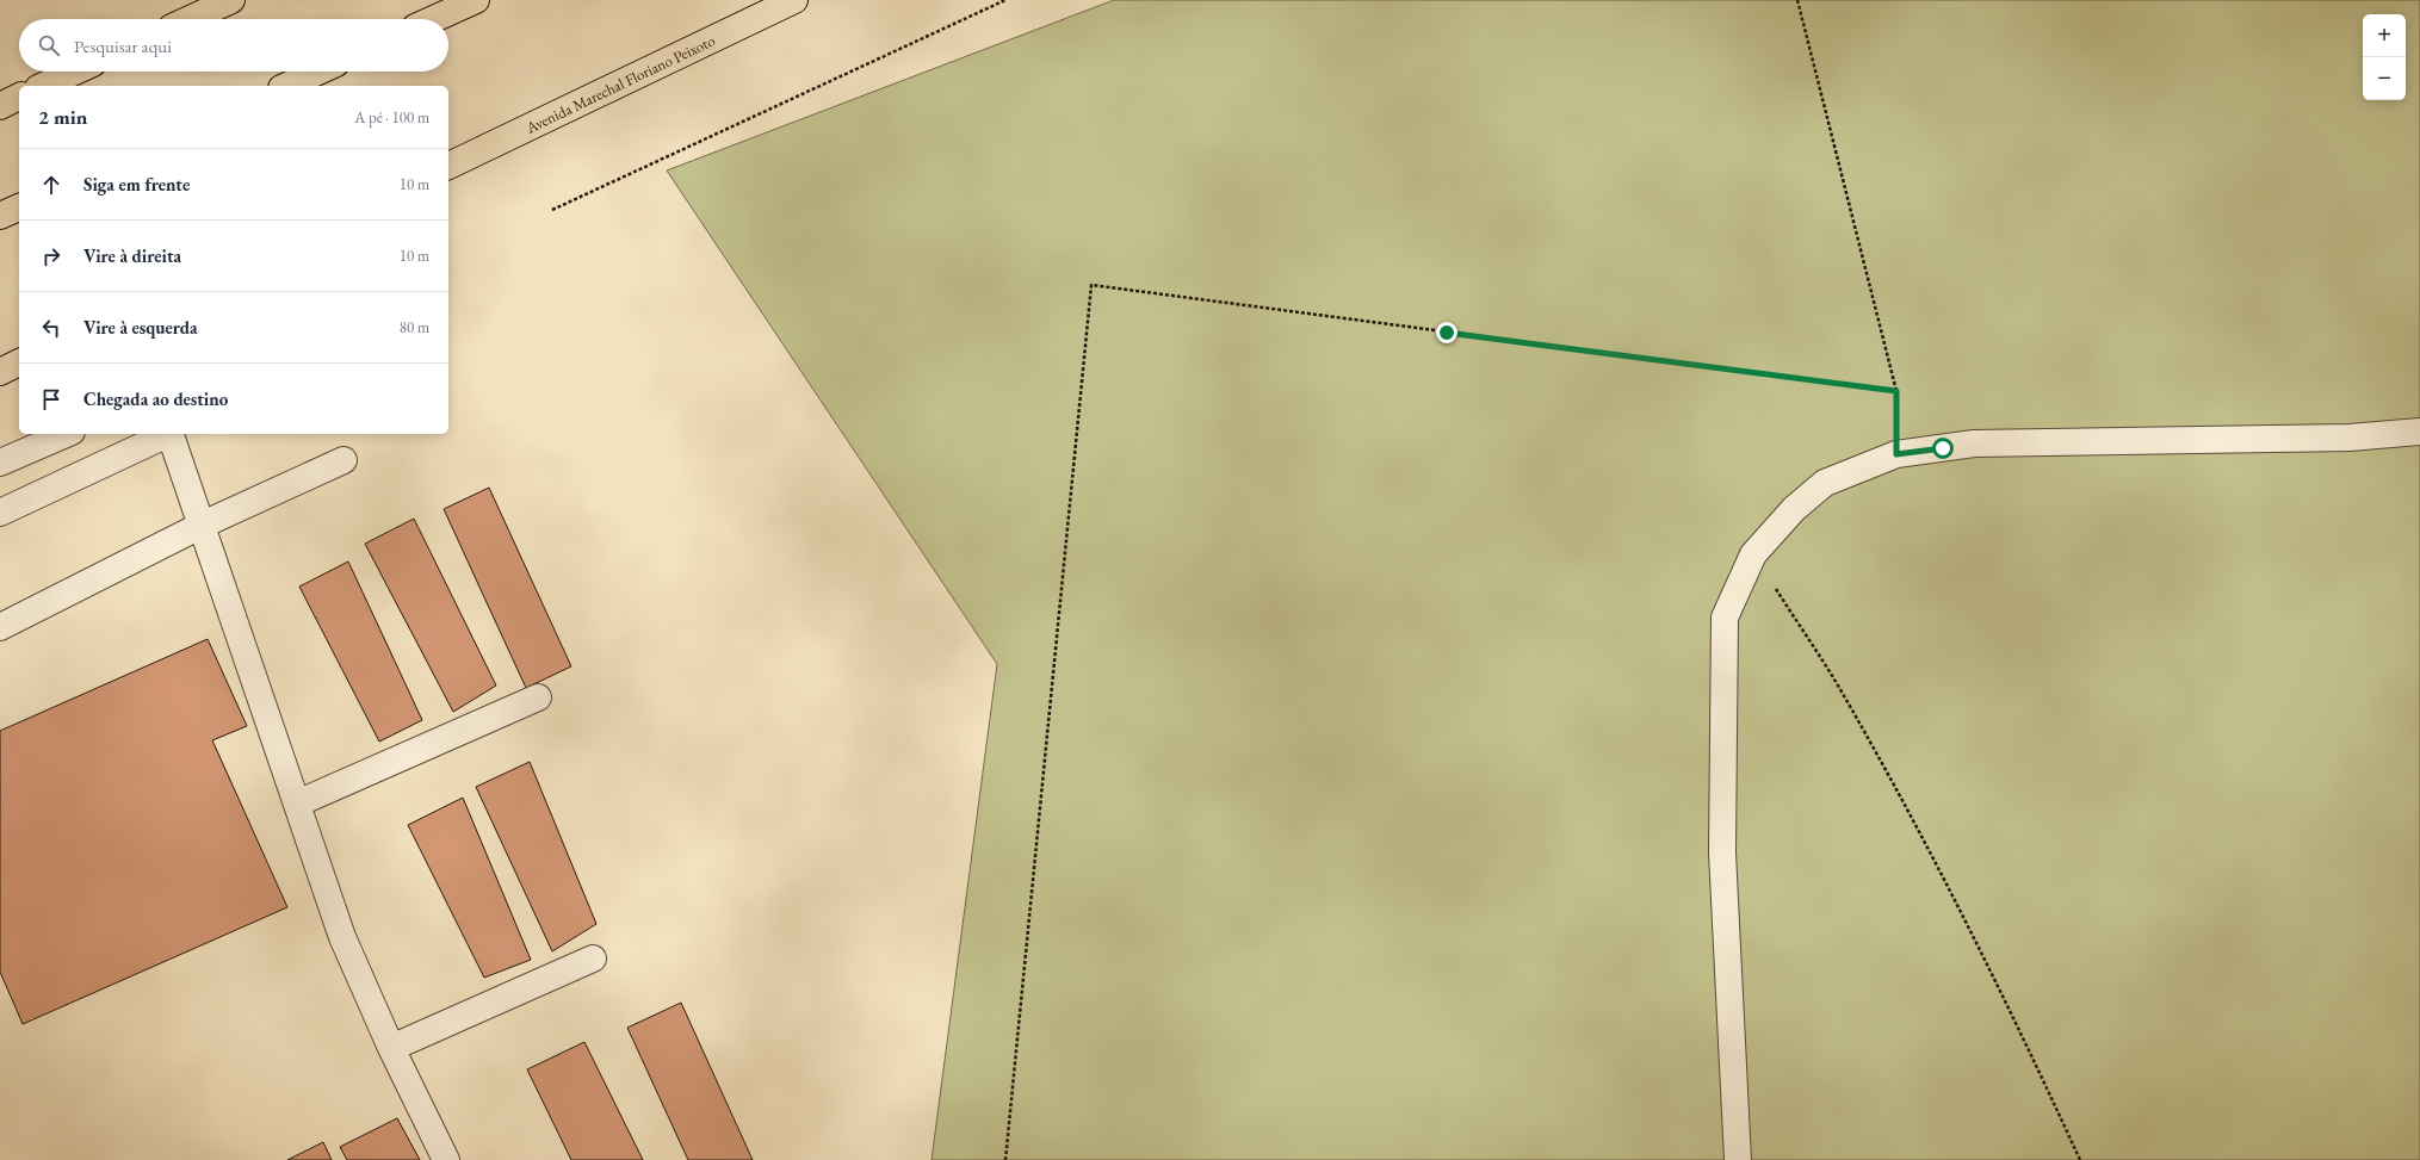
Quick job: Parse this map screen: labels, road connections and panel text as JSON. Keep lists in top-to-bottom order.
{
  "streets": {
    "main road": ["Avenida Marechal Floriano Peixoto"]
  },
  "page": {
    "map_buttons": ["+", "−"],
    "search": "Pesquisar aqui",
    "heading": ["2 min", "A pé · 100 m"],
    "list": [
      ["Siga em frente", "10 m"],
      ["Vire à direita", "10 m"],
      ["Vire à esquerda", "80 m"],
      "Chegada ao destino"
    ]
  }
}
